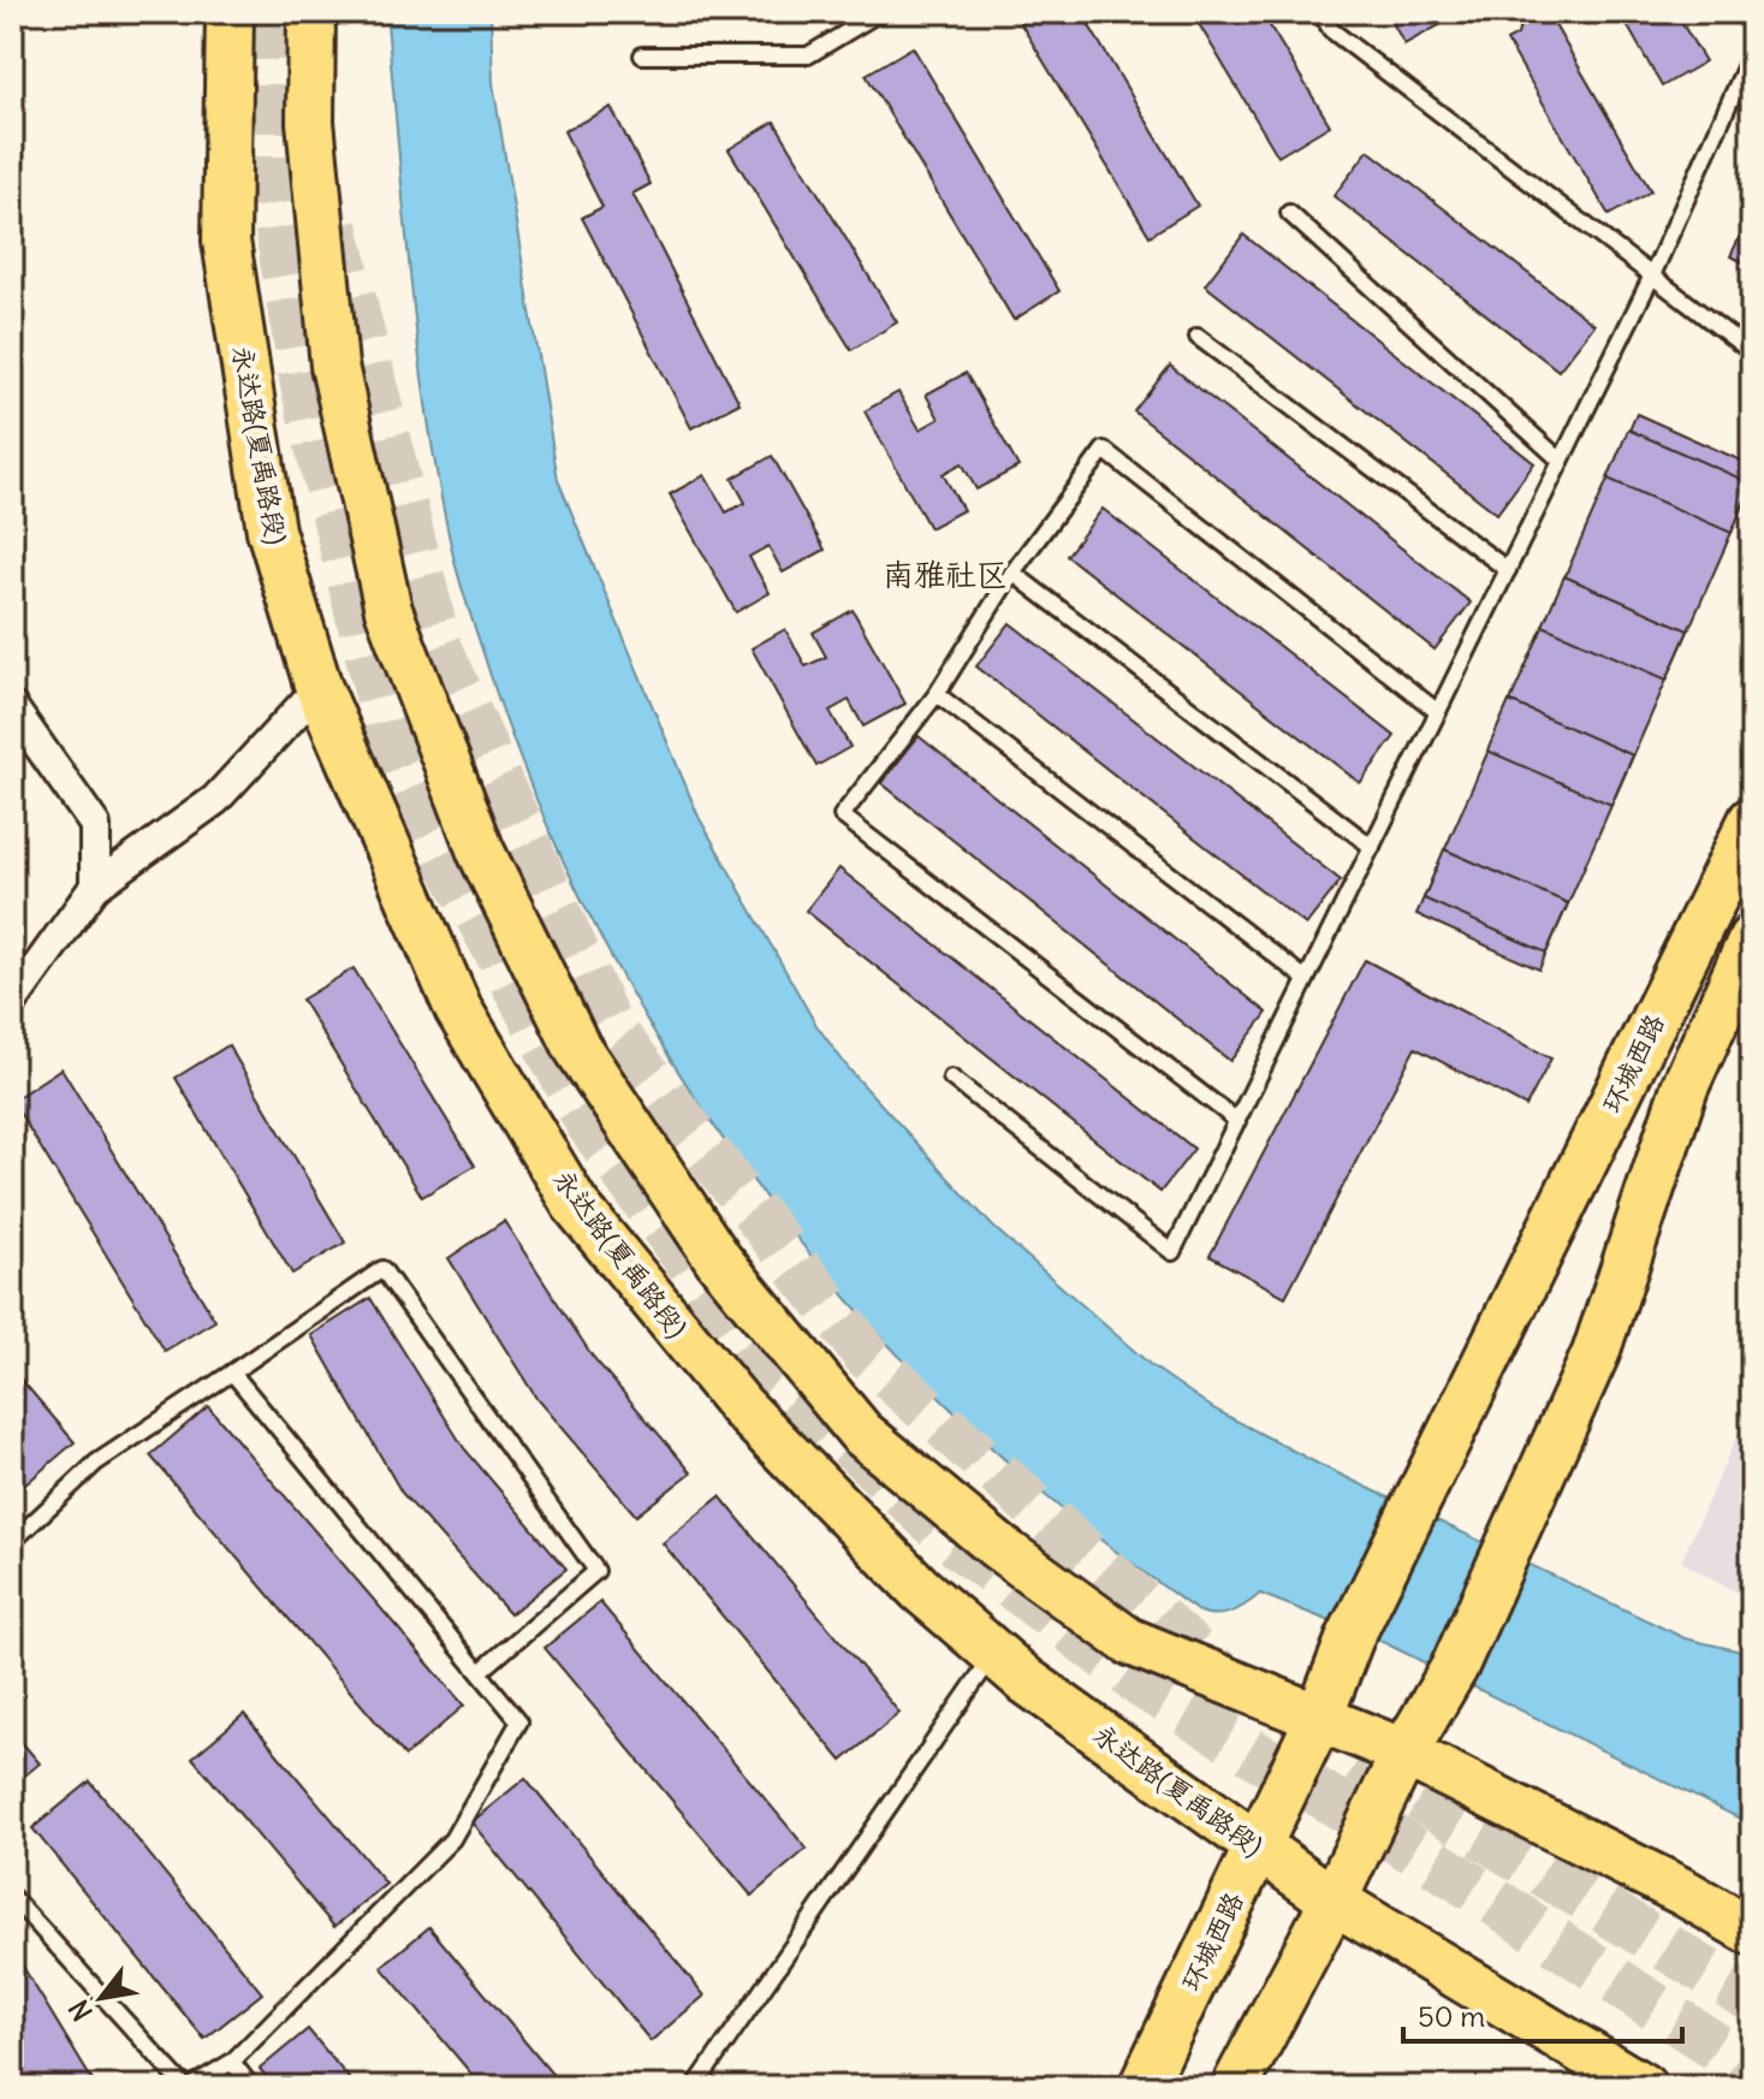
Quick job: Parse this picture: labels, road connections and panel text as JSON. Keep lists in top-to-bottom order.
{
  "streets": {
    "main road": ["永达路(夏禹路段)", "环城西路"]
  },
  "crossings": [
    ["永达路(夏禹路段)", "环城西路"]
  ],
  "districts": ["南雅社区"],
  "scale_bar": "50 m",
  "north": "bottom left"
}
